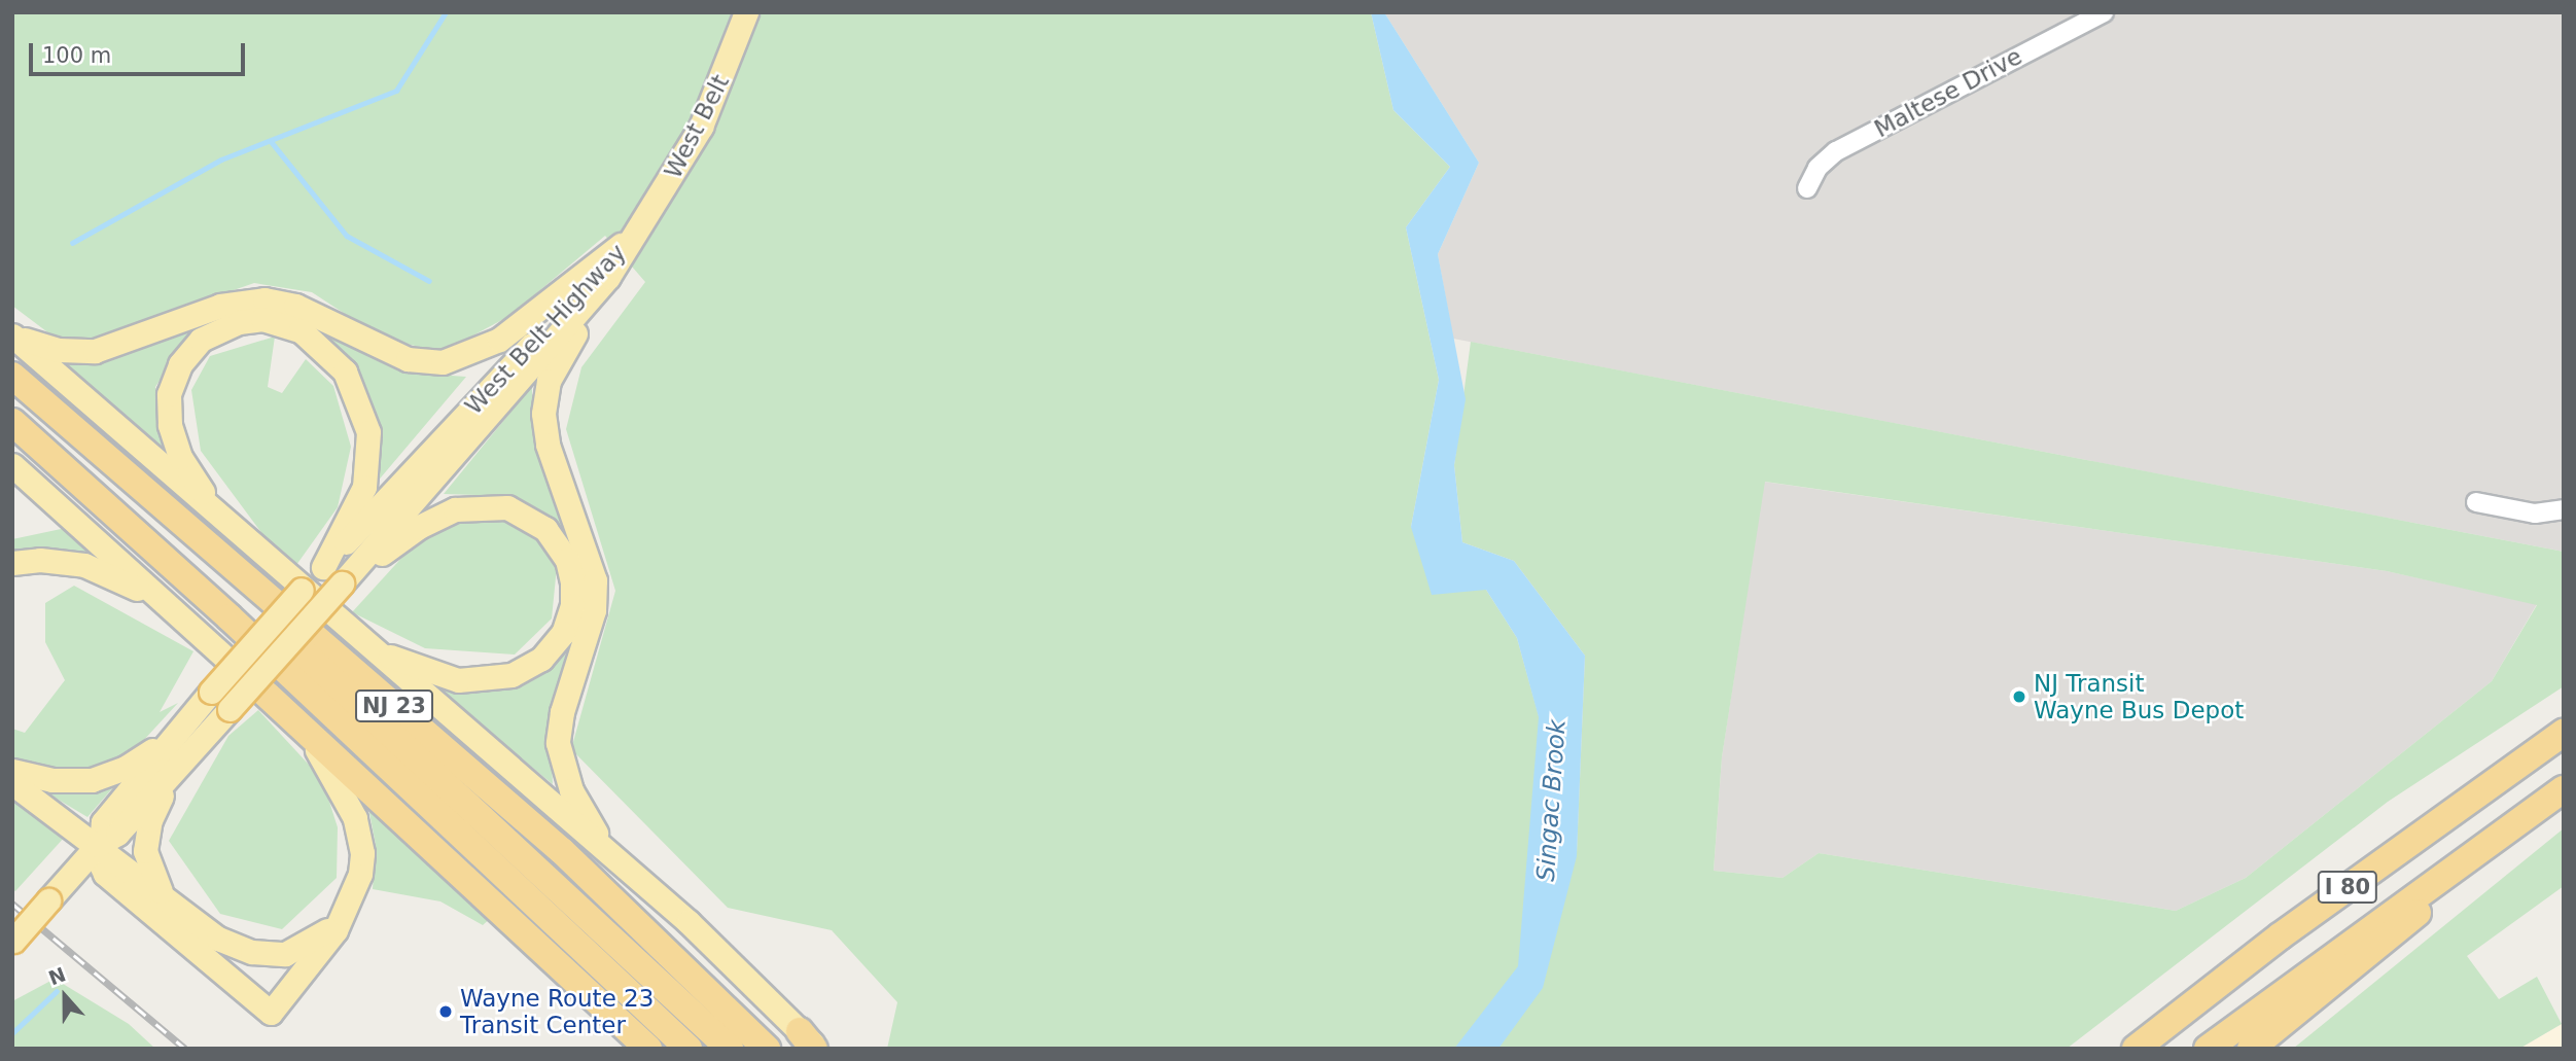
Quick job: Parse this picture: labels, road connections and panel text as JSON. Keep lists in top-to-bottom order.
{
  "streets": {
    "highway": ["NJ 23", "I 80"],
    "main road": ["West Belt", "West Belt Highway"],
    "street": ["Maltese Drive"]
  },
  "crossings": [
    ["West Belt", "West Belt Highway"]
  ],
  "water": ["Singac Brook"],
  "places": ["NJ Transit Wayne Bus Depot", "Wayne Route 23 Transit Center"],
  "scale_bar": "100 m",
  "north": "top"
}
